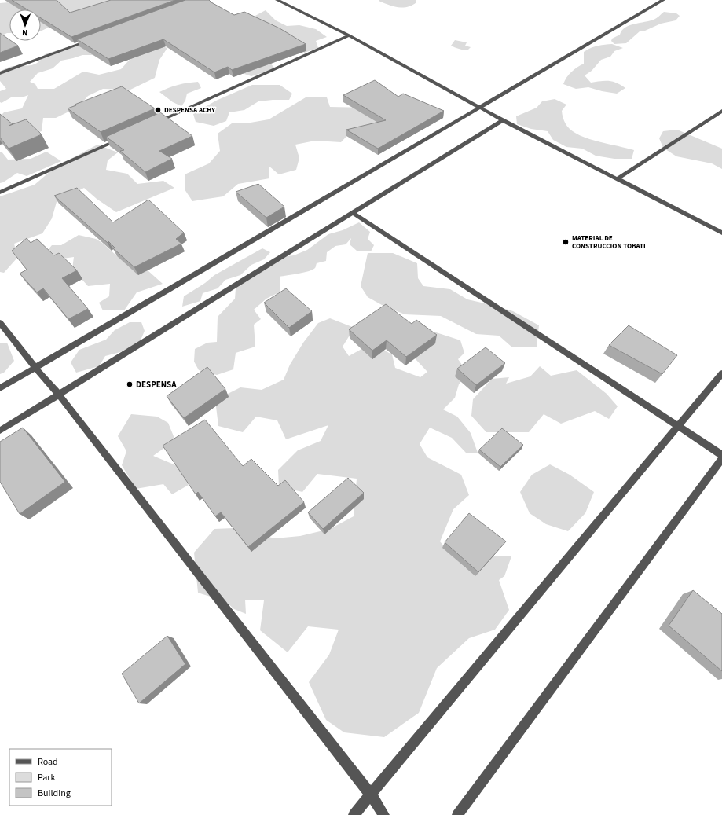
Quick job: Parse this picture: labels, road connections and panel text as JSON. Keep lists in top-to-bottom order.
{
  "places": ["DESPENSA ACHY", "MATERIAL DE CONSTRUCCION TOBATI", "DESPENSA"],
  "legend": ["Road", "Park", "Building"],
  "north": "bottom"
}
